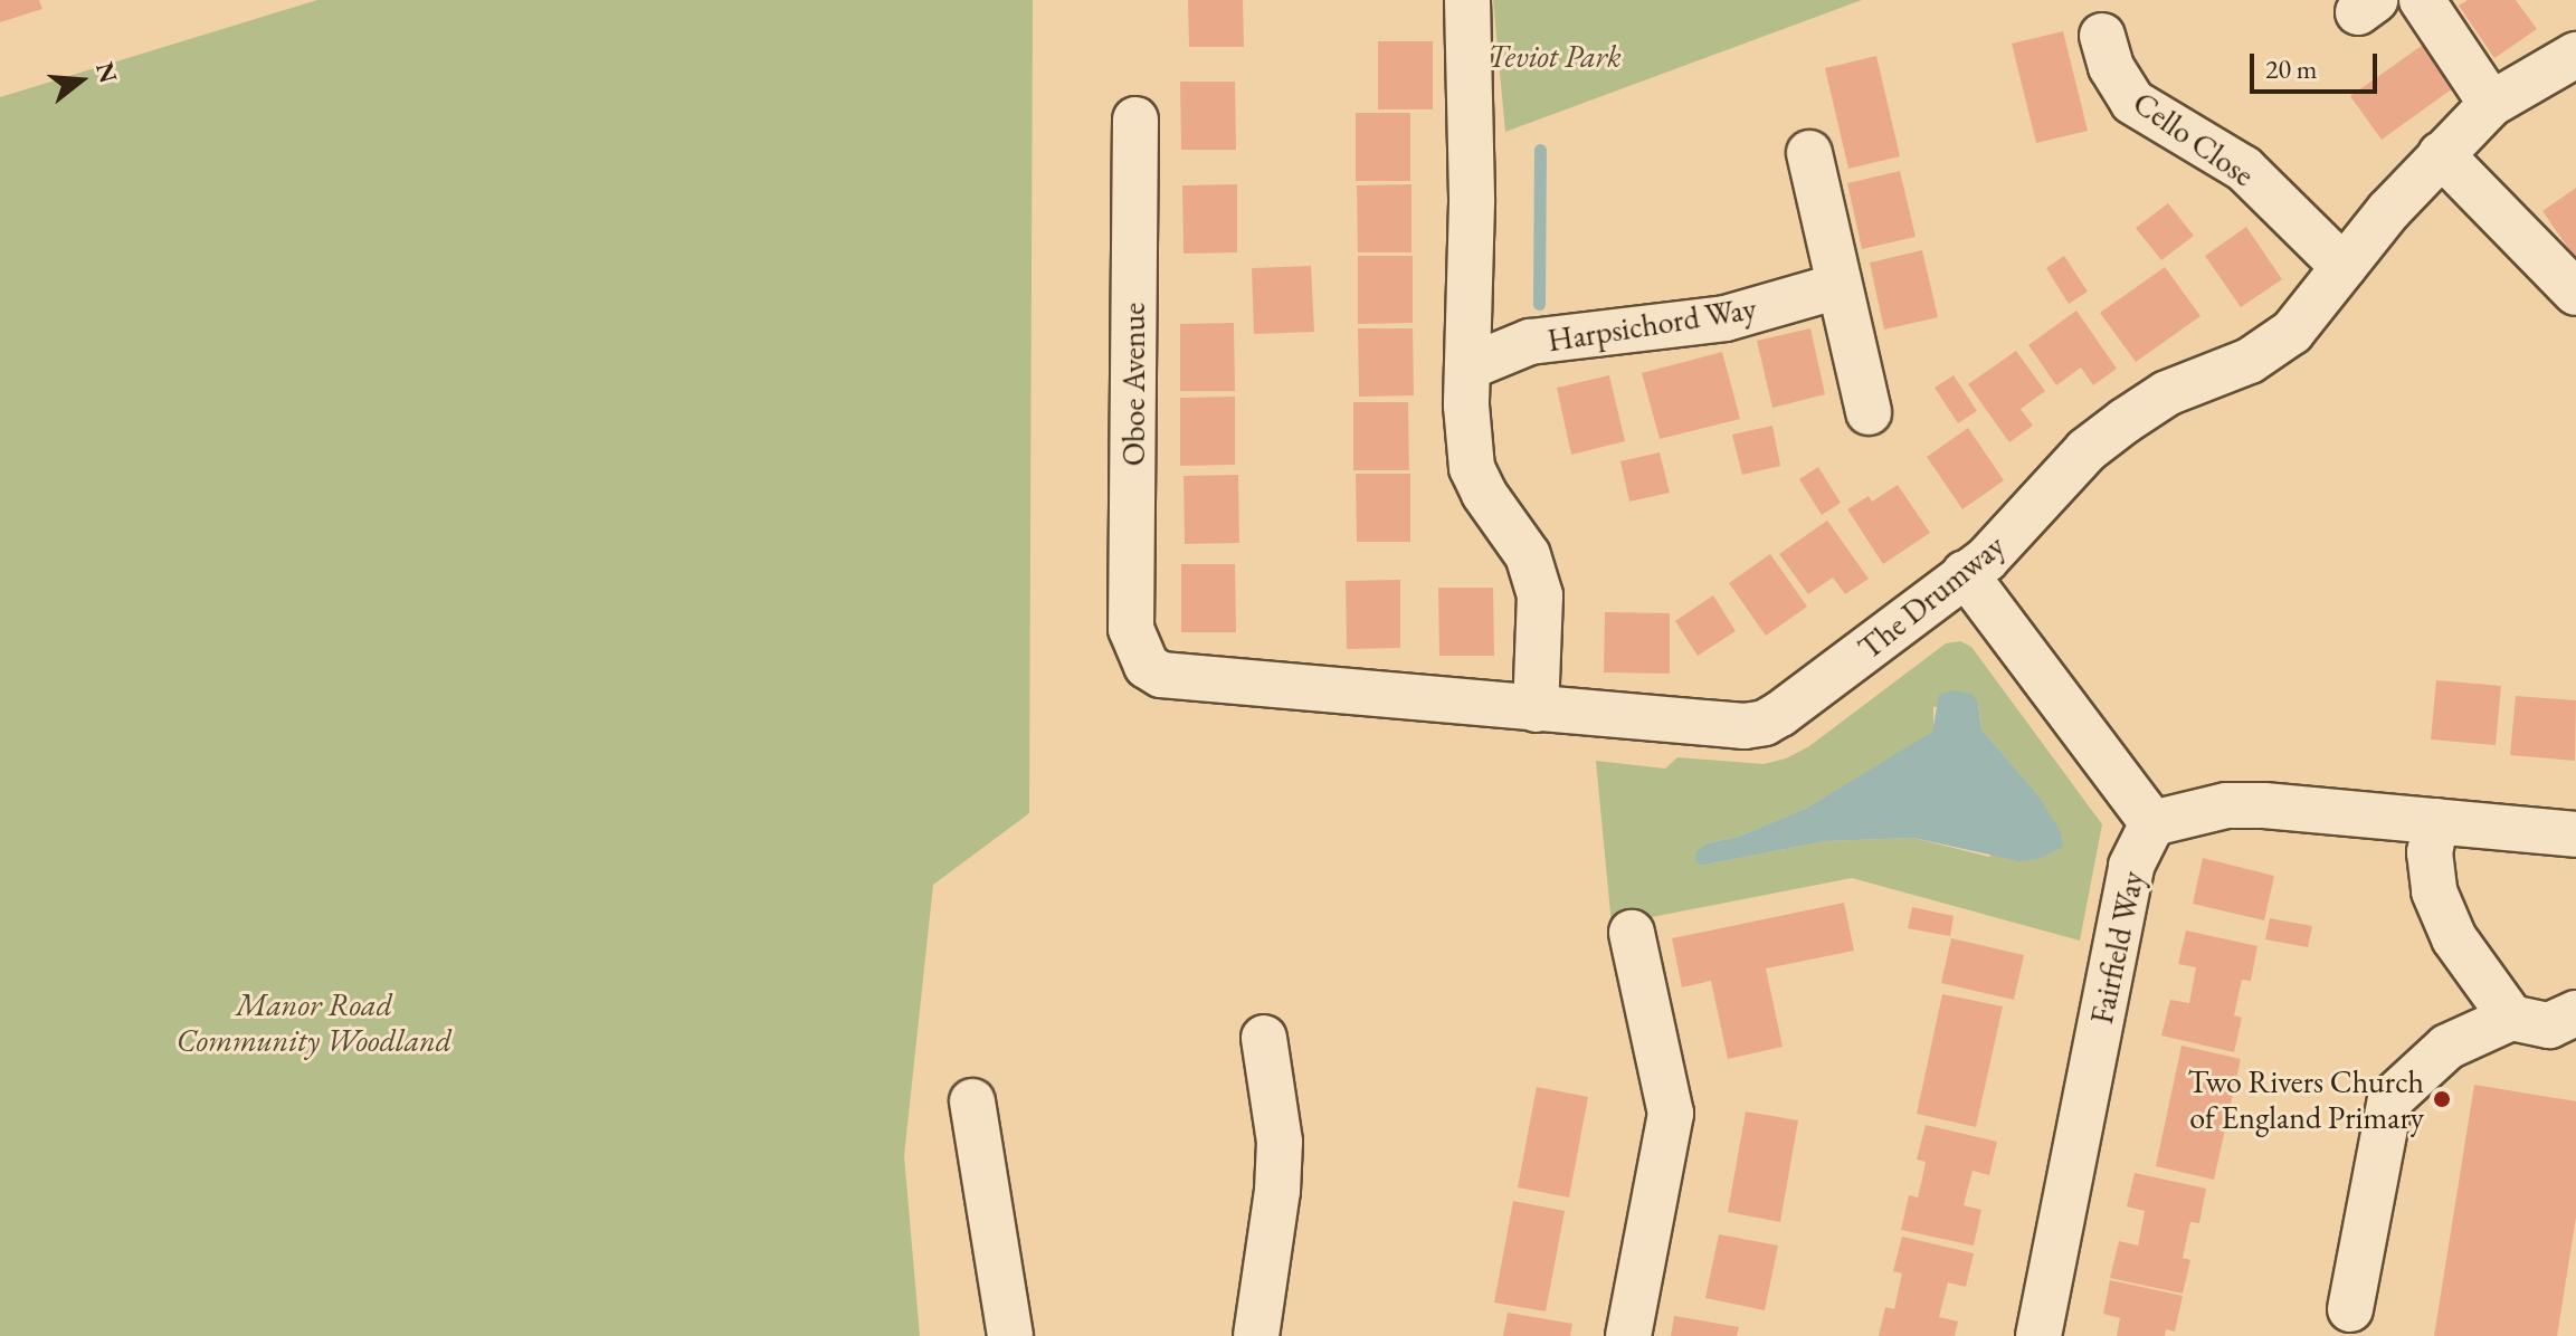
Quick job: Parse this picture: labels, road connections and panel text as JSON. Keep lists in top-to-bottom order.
{
  "streets": {
    "street": [
      "Cello Close",
      "Harpsichord Way",
      "Oboe Avenue",
      "The Drumway",
      "Fairfield Way"
    ]
  },
  "crossings": [
    ["Cello Close", "The Drumway"],
    ["Oboe Avenue", "The Drumway"]
  ],
  "parks": ["Teviot Park", "Manor Road Community Woodland"],
  "places": ["Two Rivers Church of England Primary"],
  "scale_bar": "20 m",
  "north": "right"
}
